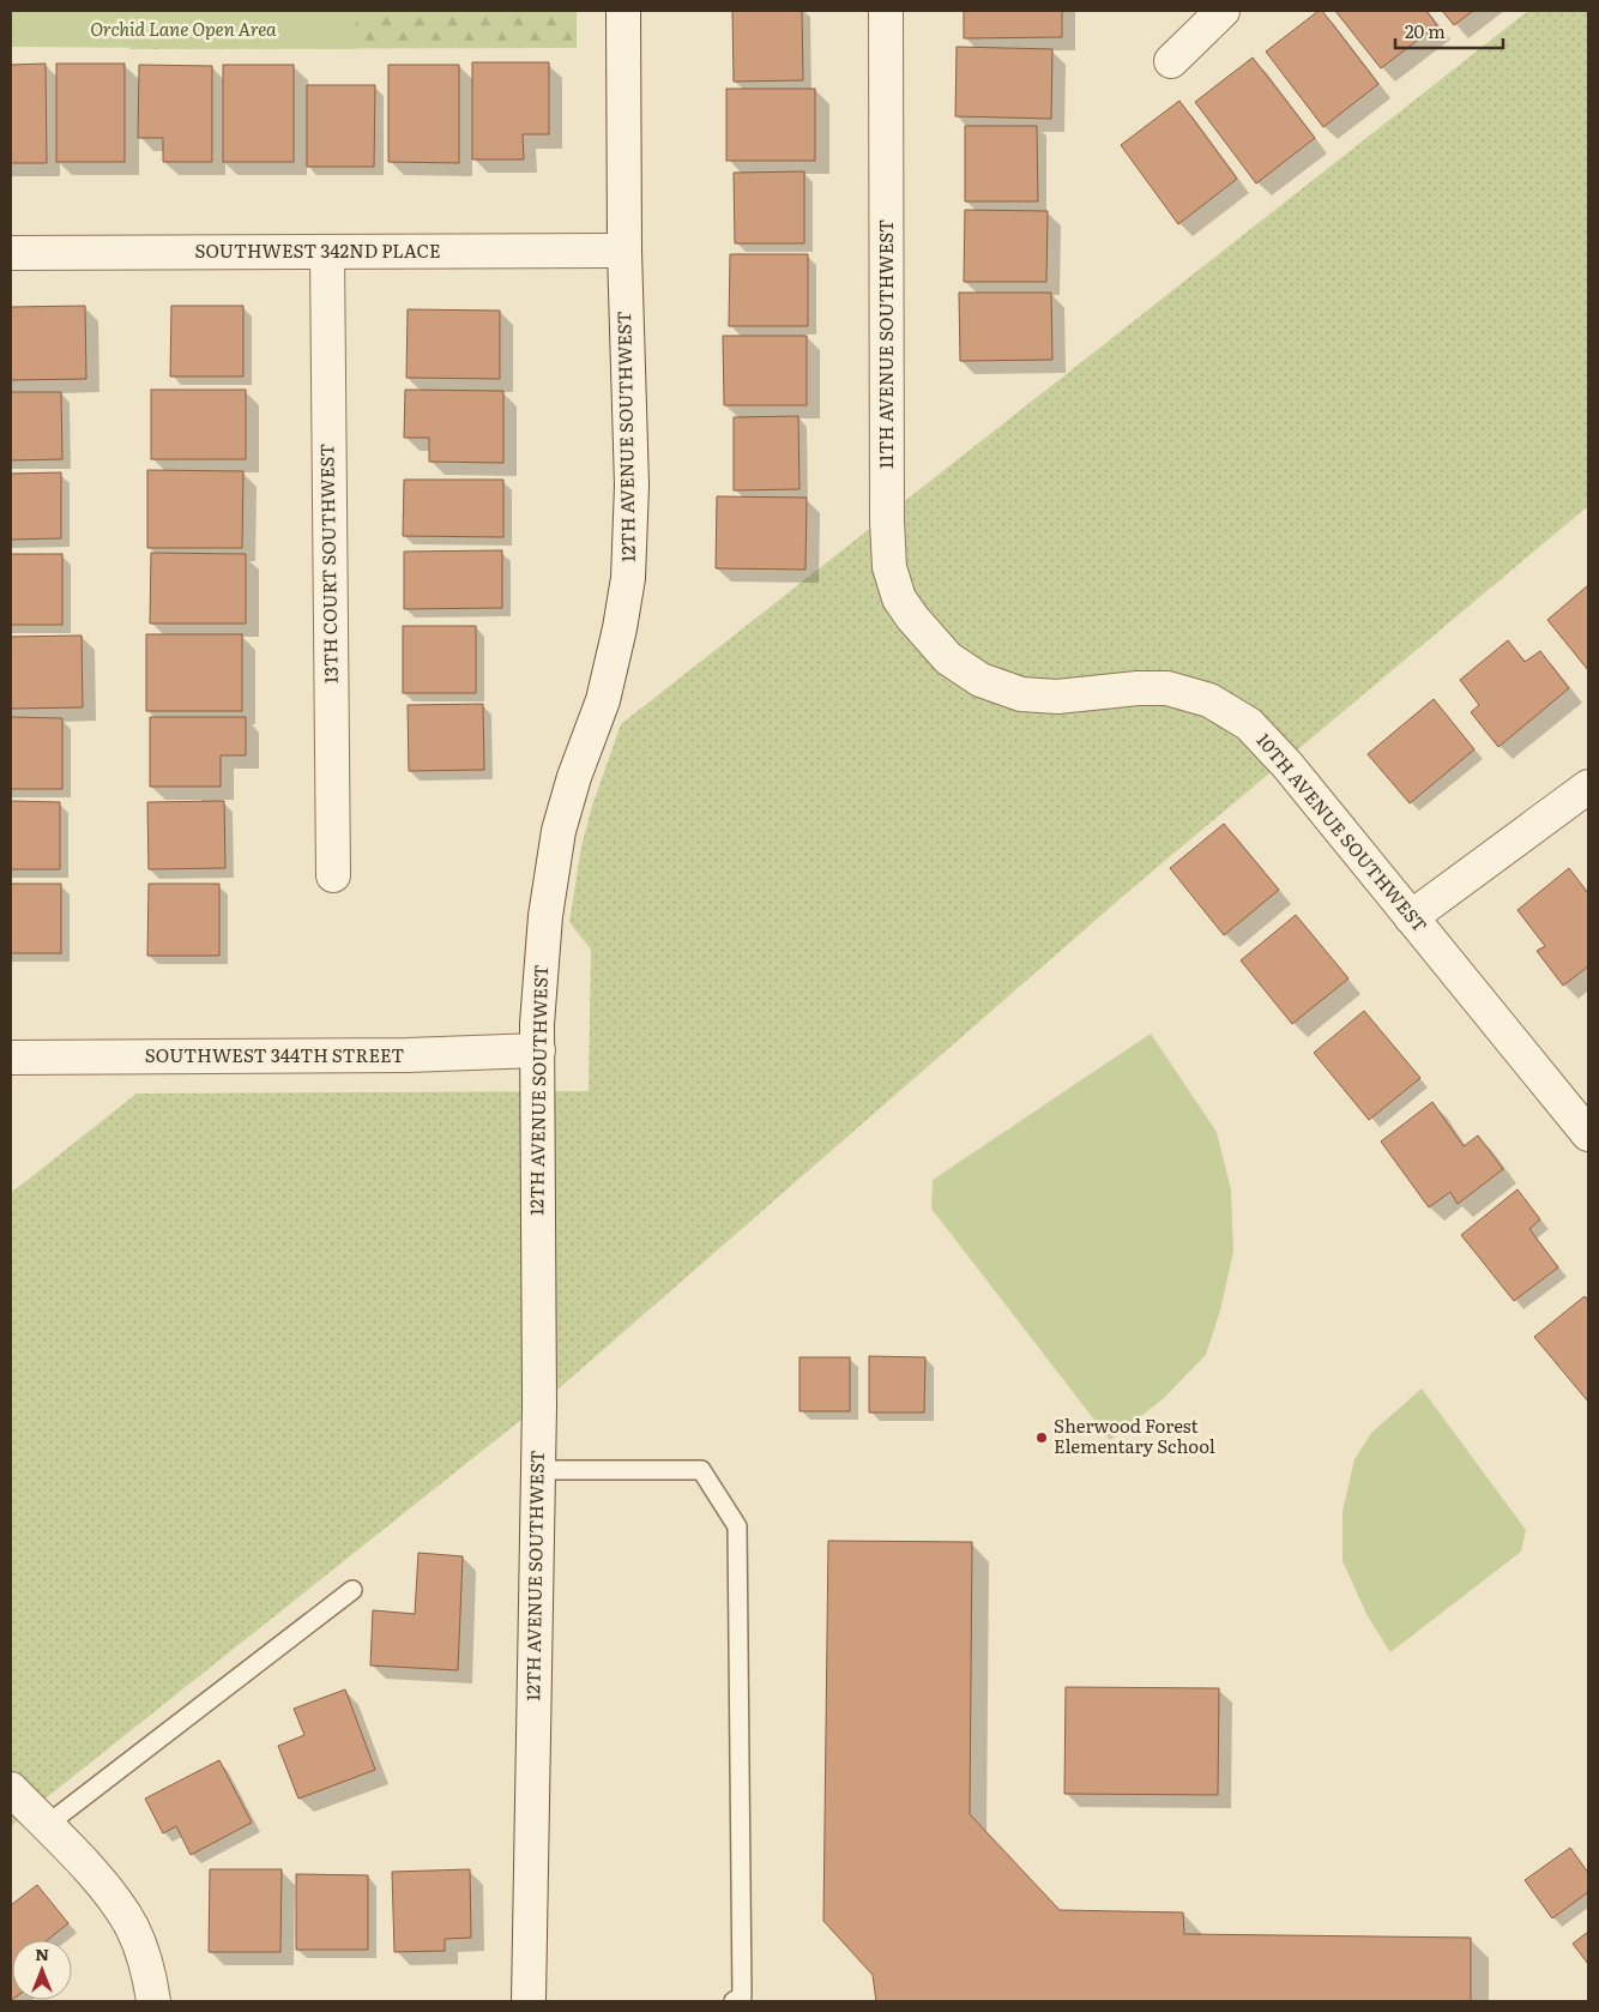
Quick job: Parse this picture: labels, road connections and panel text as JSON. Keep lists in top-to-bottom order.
{
  "streets": {
    "street": [
      "SOUTHWEST 342ND PLACE",
      "11TH AVENUE SOUTHWEST",
      "12TH AVENUE SOUTHWEST",
      "13TH COURT SOUTHWEST",
      "10TH AVENUE SOUTHWEST",
      "SOUTHWEST 344TH STREET"
    ]
  },
  "crossings": [
    ["SOUTHWEST 342ND PLACE", "12TH AVENUE SOUTHWEST"],
    ["SOUTHWEST 342ND PLACE", "13TH COURT SOUTHWEST"],
    ["11TH AVENUE SOUTHWEST", "10TH AVENUE SOUTHWEST"],
    ["12TH AVENUE SOUTHWEST", "SOUTHWEST 344TH STREET"]
  ],
  "parks": ["Orchid Lane Open Area"],
  "places": ["Sherwood Forest Elementary School"],
  "scale_bar": "20 m",
  "north": "top"
}
